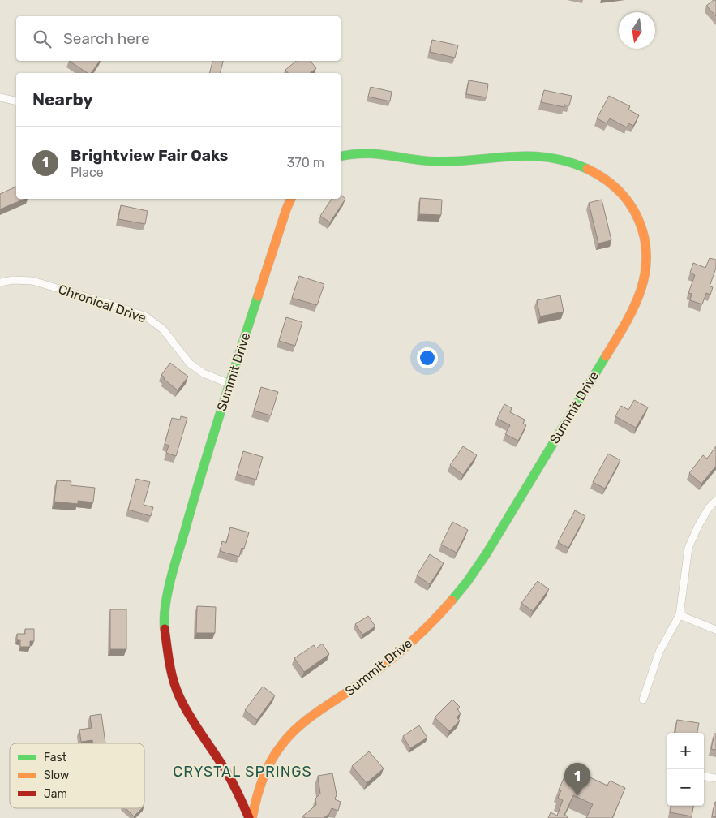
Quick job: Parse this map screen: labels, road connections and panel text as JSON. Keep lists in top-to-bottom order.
{
  "streets": {
    "street": ["Chronical Drive", "Summit Drive"]
  },
  "crossings": [
    ["Chronical Drive", "Summit Drive"]
  ],
  "districts": ["CRYSTAL SPRINGS"],
  "legend": ["Fast", "Slow", "Jam"],
  "north": "bottom",
  "page": {
    "search": "Search here",
    "heading": "Nearby",
    "list": [
      {
        "mark": "1",
        "name": "Brightview Fair Oaks",
        "note": "Place",
        "value": "370 m"
      }
    ],
    "map_buttons": ["+", "−"],
    "pins": "1"
  }
}
